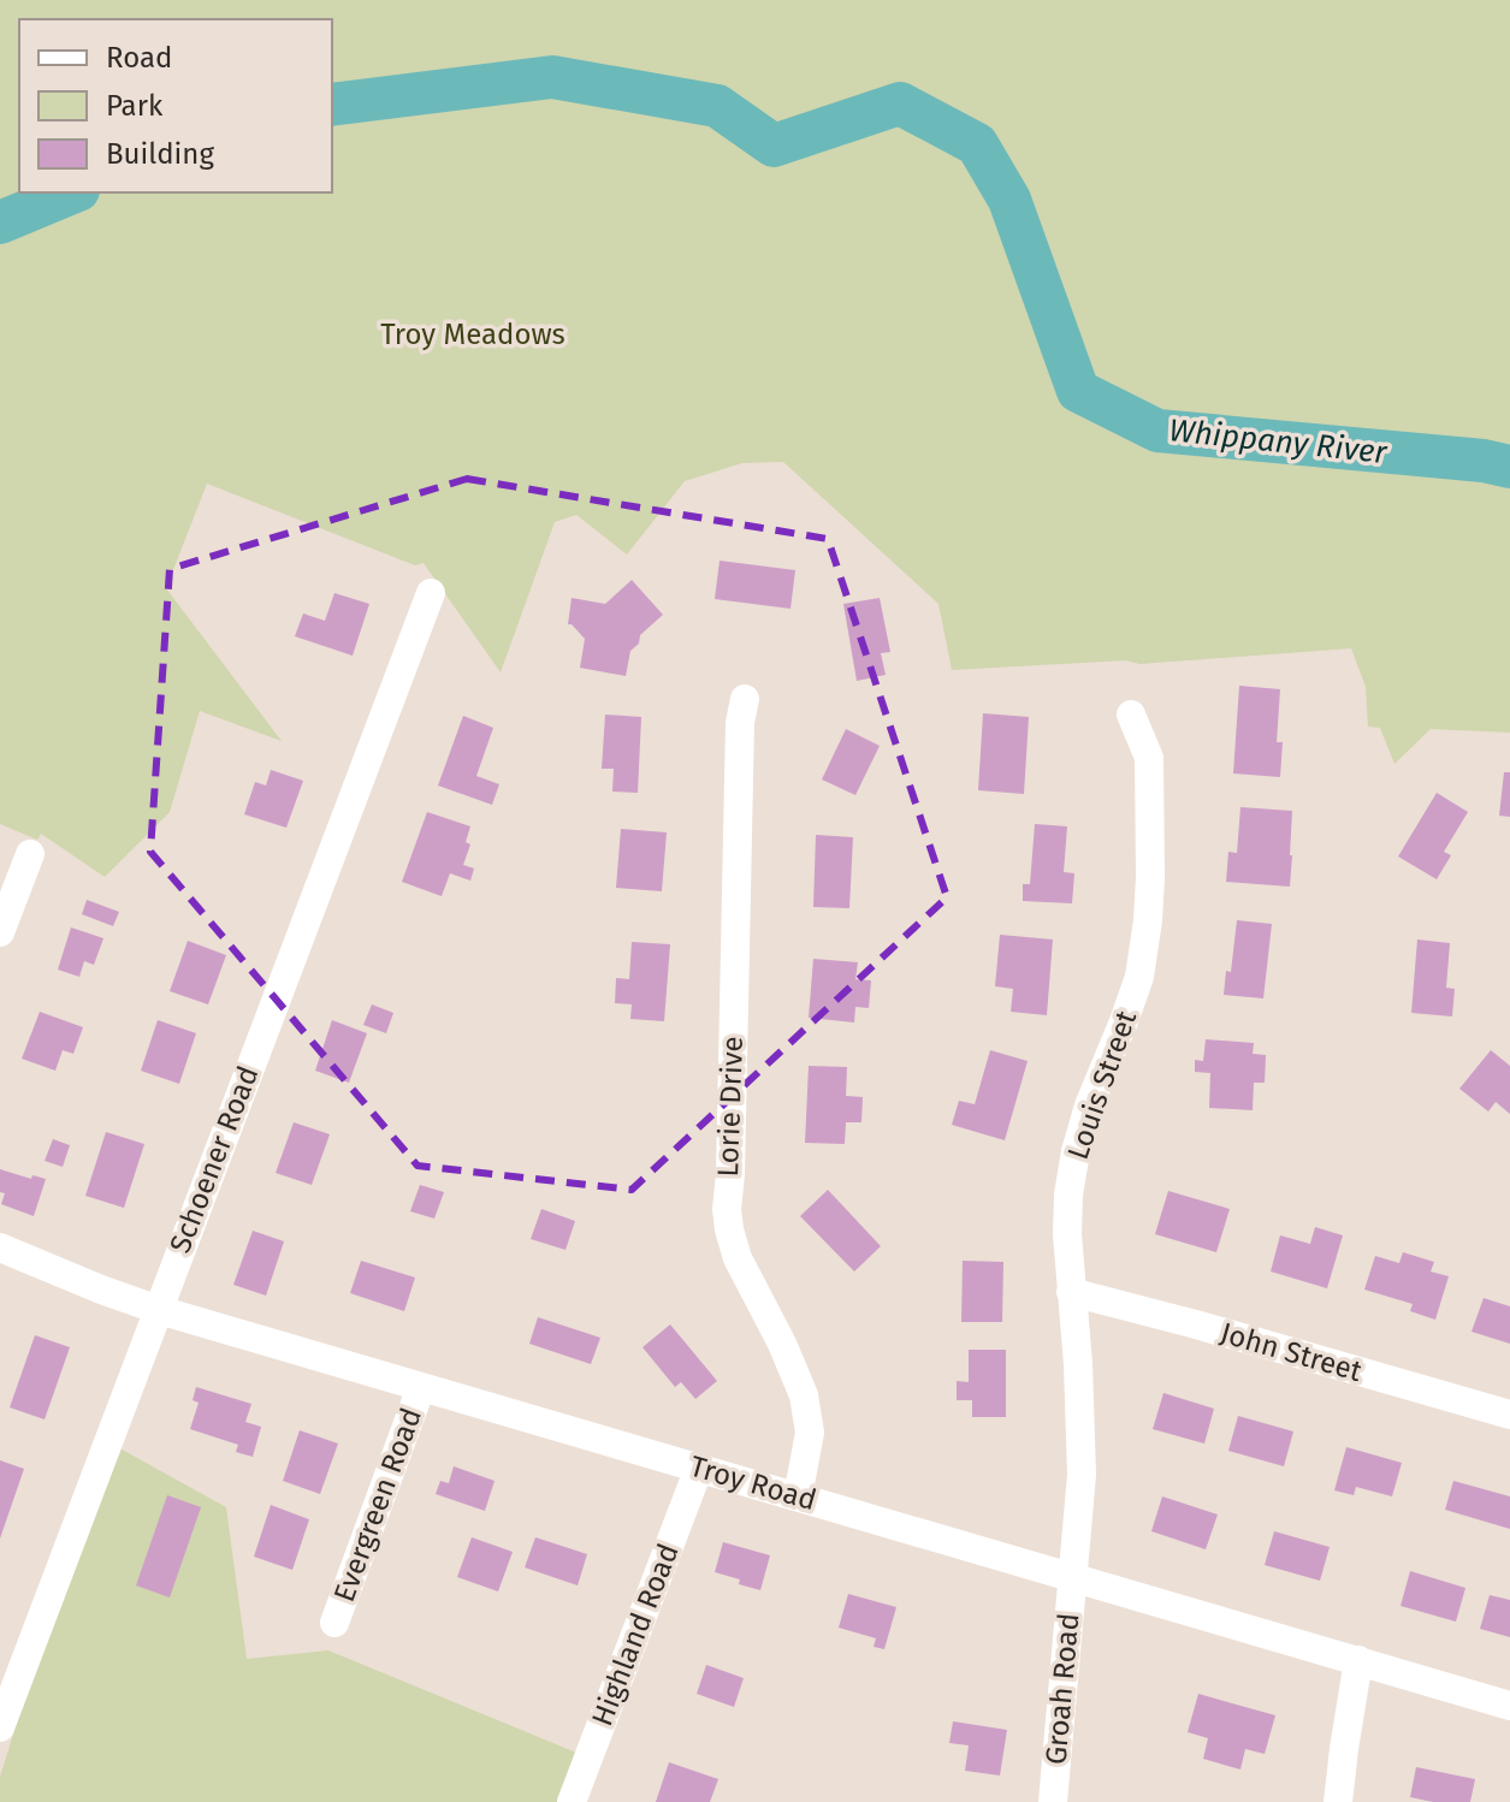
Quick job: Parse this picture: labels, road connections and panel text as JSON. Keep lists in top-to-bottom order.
{
  "streets": {
    "street": [
      "Louis Street",
      "Lorie Drive",
      "Schoener Road",
      "John Street",
      "Troy Road",
      "Evergreen Road",
      "Highland Road",
      "Groah Road"
    ]
  },
  "crossings": [
    ["Louis Street", "John Street"],
    ["Louis Street", "Troy Road"],
    ["Louis Street", "Groah Road"],
    ["Lorie Drive", "Troy Road"],
    ["Schoener Road", "Troy Road"],
    ["Troy Road", "Evergreen Road"],
    ["Troy Road", "Highland Road"],
    ["Troy Road", "Groah Road"]
  ],
  "water": ["Whippany River"],
  "parks": ["Troy Meadows"],
  "legend": ["Road", "Park", "Building"]
}
